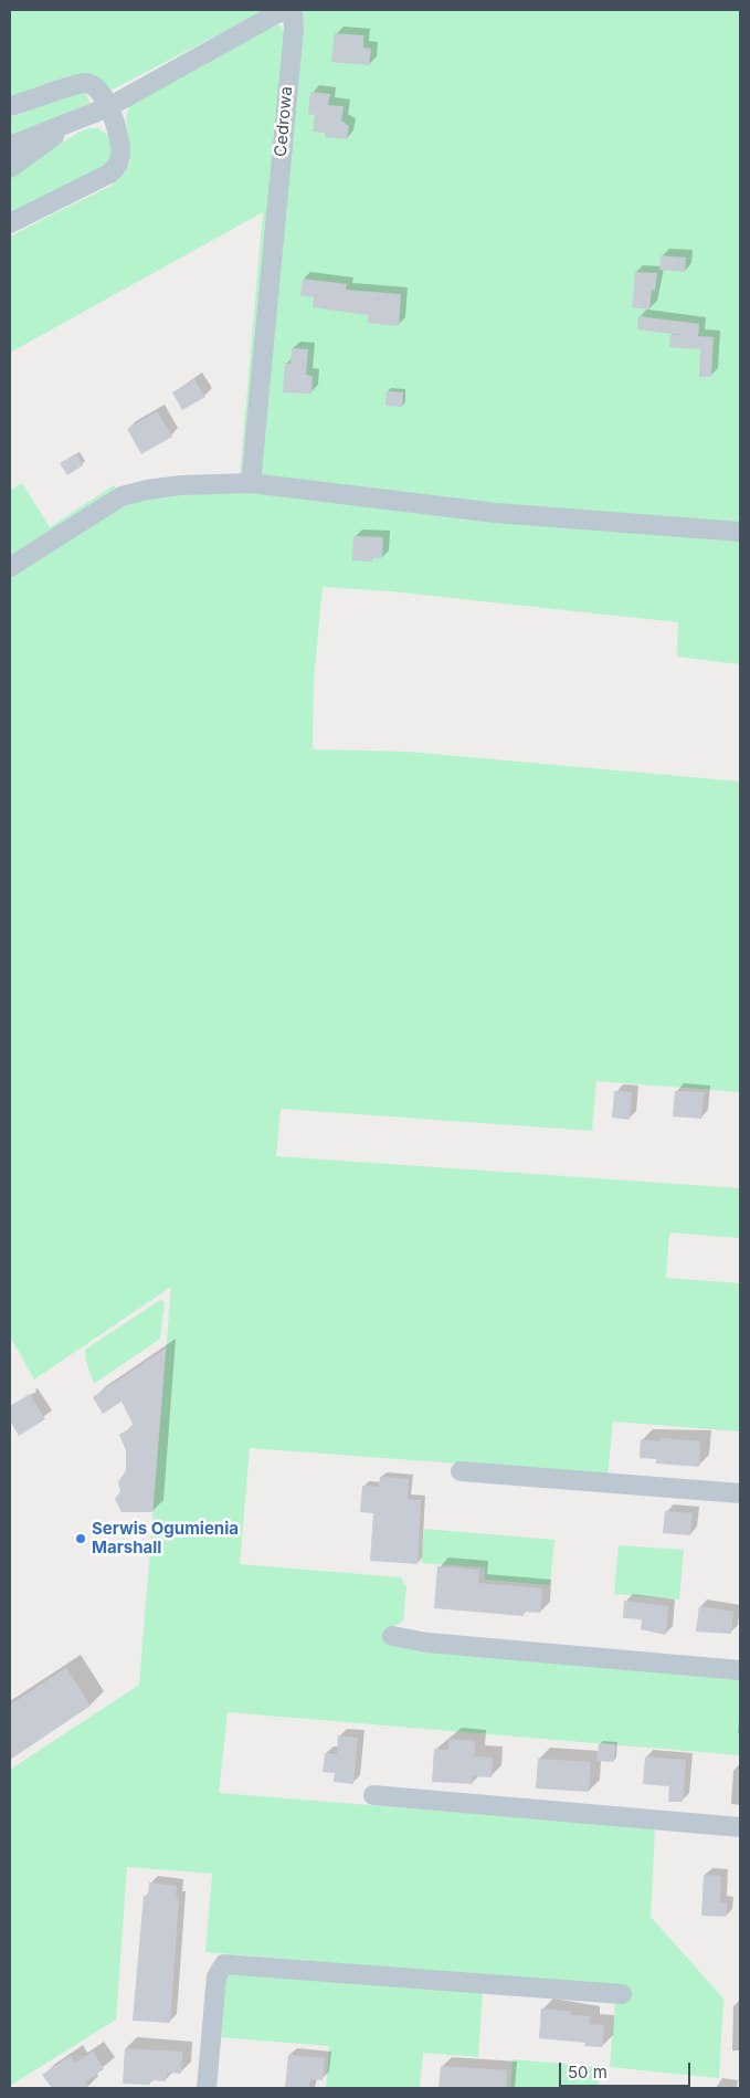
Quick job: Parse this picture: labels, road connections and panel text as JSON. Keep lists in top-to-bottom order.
{
  "streets": {
    "street": ["Cedrowa"]
  },
  "places": ["Serwis Ogumienia Marshall"],
  "scale_bar": "50 m"
}
